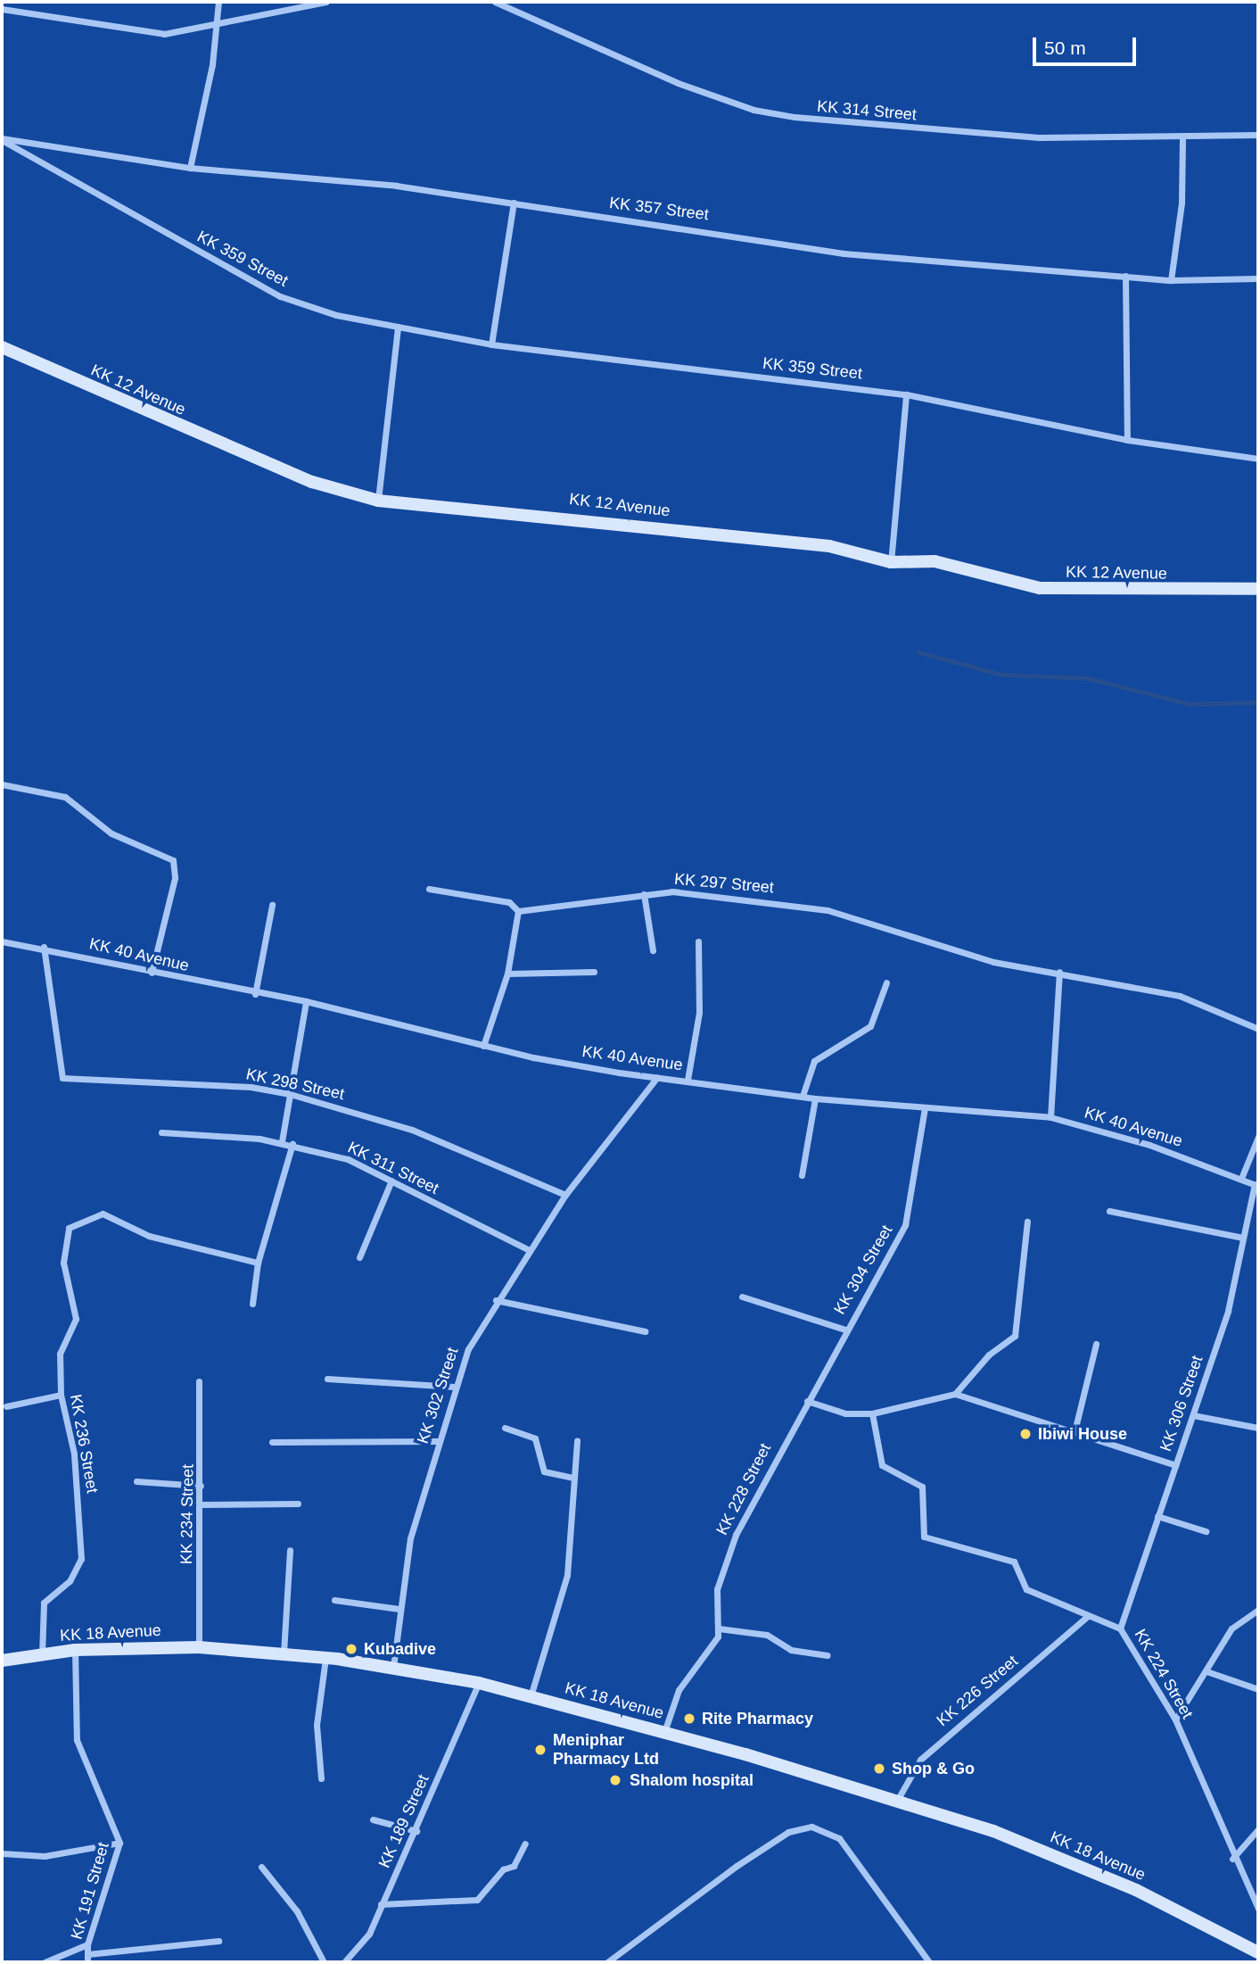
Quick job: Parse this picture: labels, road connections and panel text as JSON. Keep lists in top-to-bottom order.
{
  "streets": {
    "main road": ["KK 12 Avenue", "KK 18 Avenue"],
    "street": [
      "KK 314 Street",
      "KK 357 Street",
      "KK 359 Street",
      "KK 297 Street",
      "KK 40 Avenue",
      "KK 298 Street",
      "KK 311 Street",
      "KK 304 Street",
      "KK 302 Street",
      "KK 306 Street",
      "KK 236 Street",
      "KK 228 Street",
      "KK 234 Street",
      "KK 224 Street",
      "KK 226 Street",
      "KK 189 Street",
      "KK 191 Street"
    ]
  },
  "crossings": [
    ["KK 357 Street", "KK 359 Street"],
    ["KK 40 Avenue", "KK 298 Street"],
    ["KK 40 Avenue", "KK 304 Street"],
    ["KK 40 Avenue", "KK 302 Street"],
    ["KK 40 Avenue", "KK 306 Street"],
    ["KK 298 Street", "KK 302 Street"],
    ["KK 311 Street", "KK 302 Street"],
    ["KK 304 Street", "KK 228 Street"],
    ["KK 302 Street", "KK 18 Avenue"],
    ["KK 306 Street", "KK 224 Street"],
    ["KK 236 Street", "KK 18 Avenue"],
    ["KK 234 Street", "KK 18 Avenue"],
    ["KK 18 Avenue", "KK 226 Street"],
    ["KK 18 Avenue", "KK 189 Street"],
    ["KK 18 Avenue", "KK 191 Street"],
    ["KK 224 Street", "KK 226 Street"]
  ],
  "places": [
    "Ibiwi House",
    "Kubadive",
    "Rite Pharmacy",
    "Meniphar Pharmacy Ltd",
    "Shop & Go",
    "Shalom hospital"
  ],
  "scale_bar": "50 m"
}
